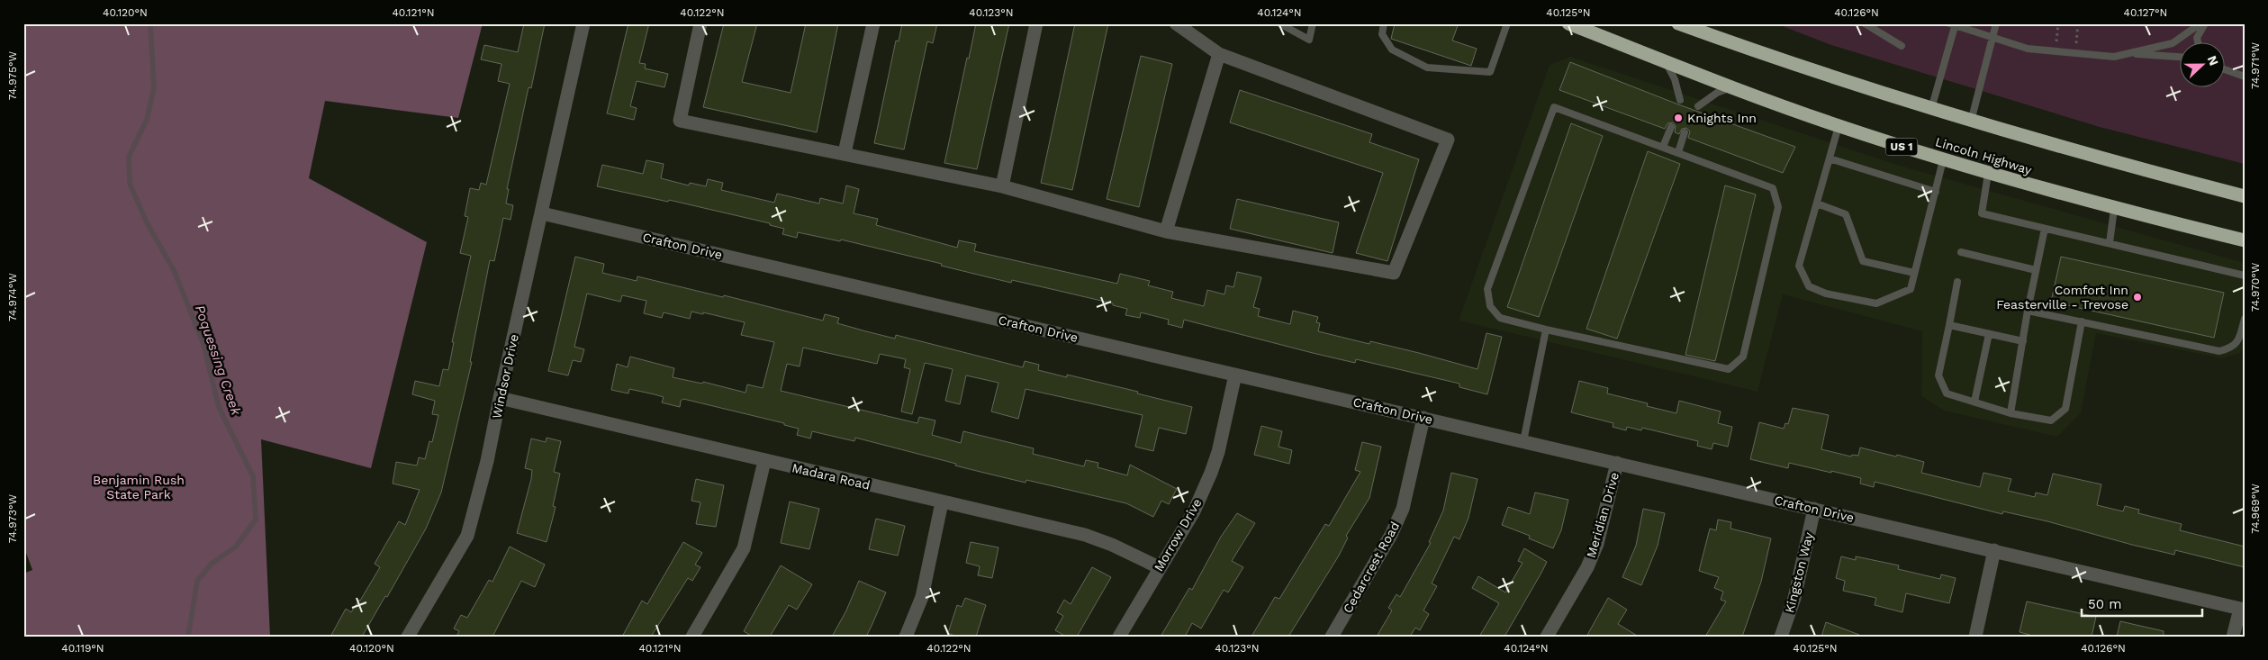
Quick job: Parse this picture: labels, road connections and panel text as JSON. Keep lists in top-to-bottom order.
{
  "streets": {
    "highway": ["US 1", "Lincoln Highway"],
    "street": [
      "Crafton Drive",
      "Windsor Drive",
      "Madara Road",
      "Meridian Drive",
      "Morrow Drive",
      "Cedarcrest Road",
      "Kingston Way"
    ]
  },
  "crossings": [
    ["Crafton Drive", "Windsor Drive"],
    ["Crafton Drive", "Meridian Drive"],
    ["Crafton Drive", "Morrow Drive"],
    ["Crafton Drive", "Cedarcrest Road"],
    ["Crafton Drive", "Kingston Way"],
    ["Windsor Drive", "Madara Road"],
    ["Madara Road", "Morrow Drive"]
  ],
  "water": ["Poquessing Creek"],
  "parks": ["Benjamin Rush State Park"],
  "places": ["Knights Inn", "Comfort Inn Feasterville - Trevose"],
  "scale_bar": "50 m",
  "north": "right",
  "coordinates": [
    "40.120°N",
    "40.121°N",
    "40.122°N",
    "40.123°N",
    "40.124°N",
    "40.125°N",
    "40.126°N",
    "40.127°N",
    "74.971°W",
    "74.975°W",
    "74.970°W",
    "74.974°W",
    "74.969°W",
    "74.973°W",
    "40.119°N"
  ]
}
